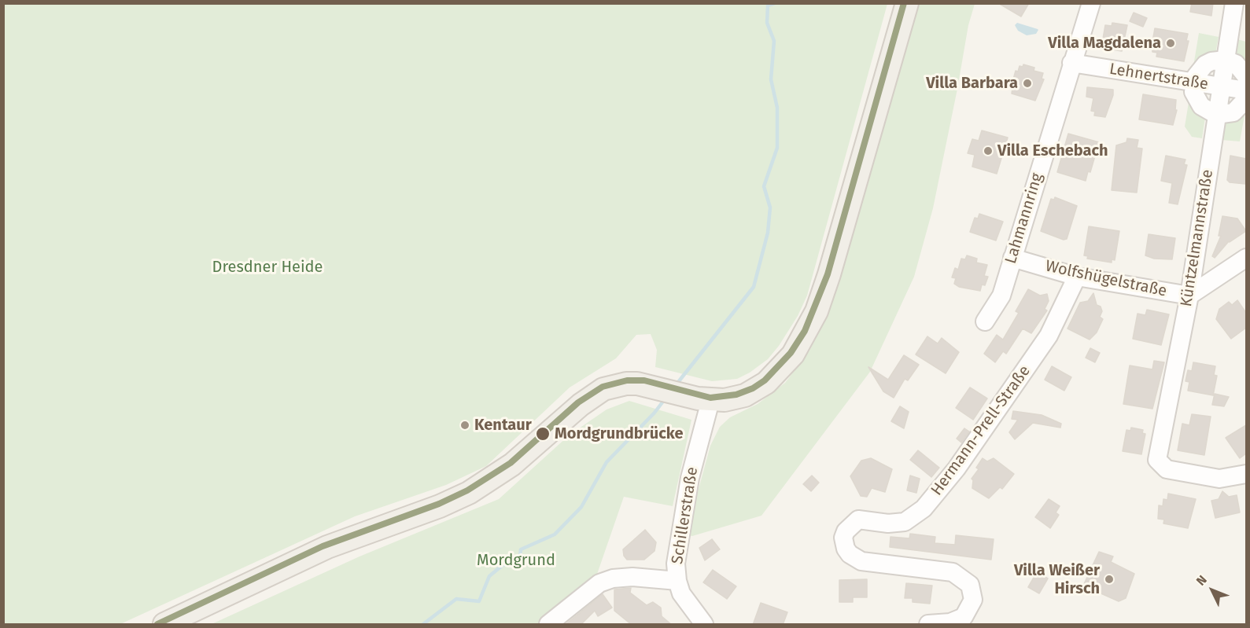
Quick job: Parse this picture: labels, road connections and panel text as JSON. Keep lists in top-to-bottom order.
{
  "streets": {
    "street": [
      "Lehnertstraße",
      "Lahmannring",
      "Küntzelmannstraße",
      "Wolfshügelstraße",
      "Hermann-Prell-Straße",
      "Schillerstraße"
    ]
  },
  "crossings": [
    ["Lehnertstraße", "Lahmannring"],
    ["Lehnertstraße", "Küntzelmannstraße"],
    ["Lahmannring", "Wolfshügelstraße"],
    ["Küntzelmannstraße", "Wolfshügelstraße"],
    ["Wolfshügelstraße", "Hermann-Prell-Straße"]
  ],
  "parks": ["Dresdner Heide", "Mordgrund"],
  "places": [
    "Villa Magdalena",
    "Villa Barbara",
    "Villa Eschebach",
    "Kentaur",
    "Mordgrundbrücke",
    "Villa Weißer Hirsch"
  ],
  "north": "top left"
}
